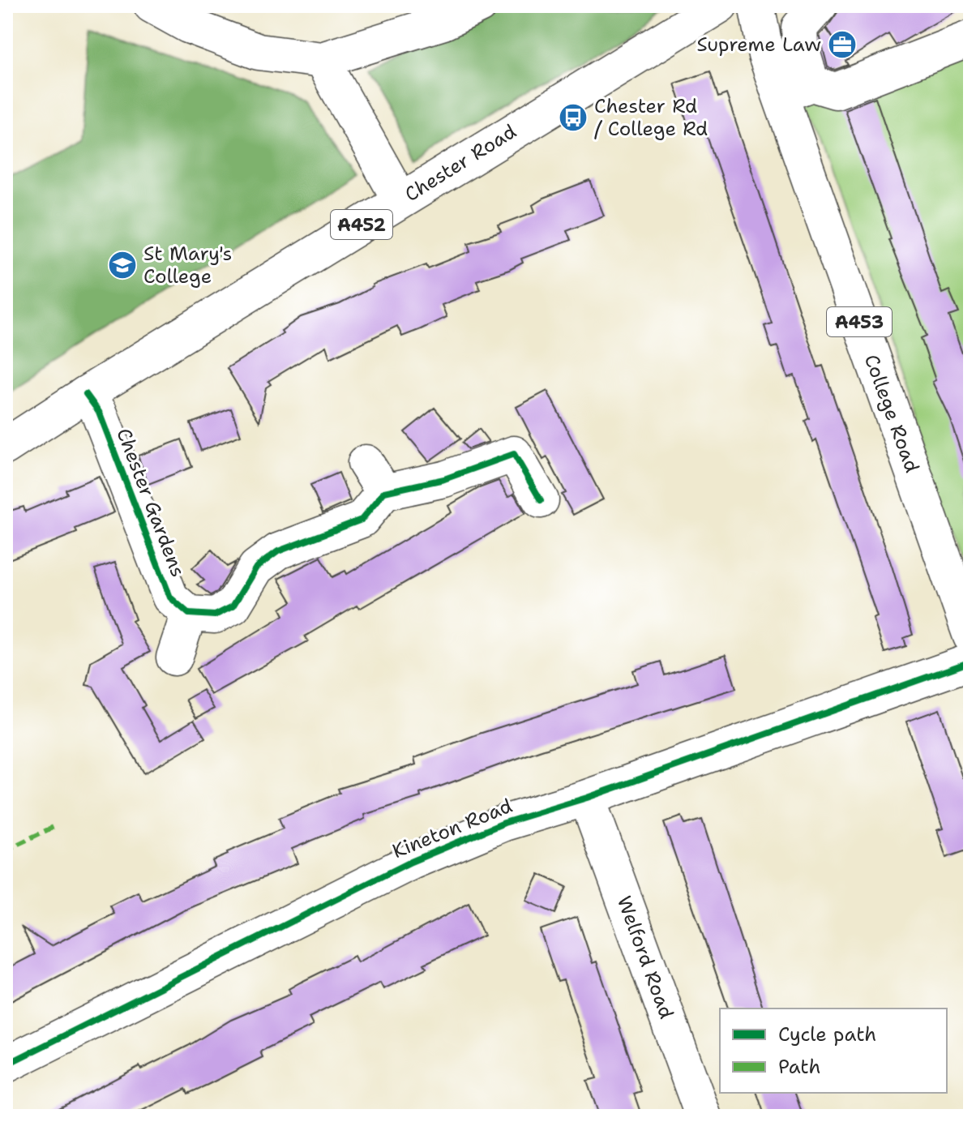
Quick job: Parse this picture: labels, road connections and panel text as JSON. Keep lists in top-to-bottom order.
{
  "streets": {
    "main road": [
      "Chester Road",
      "A452",
      "A453",
      "College Road",
      "Chester Gardens",
      "Kineton Road",
      "Welford Road"
    ]
  },
  "crossings": [
    ["Chester Road", "Chester Gardens"],
    ["Kineton Road", "Welford Road"]
  ],
  "places": {
    "office": ["Supreme Law"],
    "bus stop": ["Chester Rd / College Rd"],
    "school or university": ["St Mary's College"]
  },
  "legend": ["Cycle path", "Path"]
}
